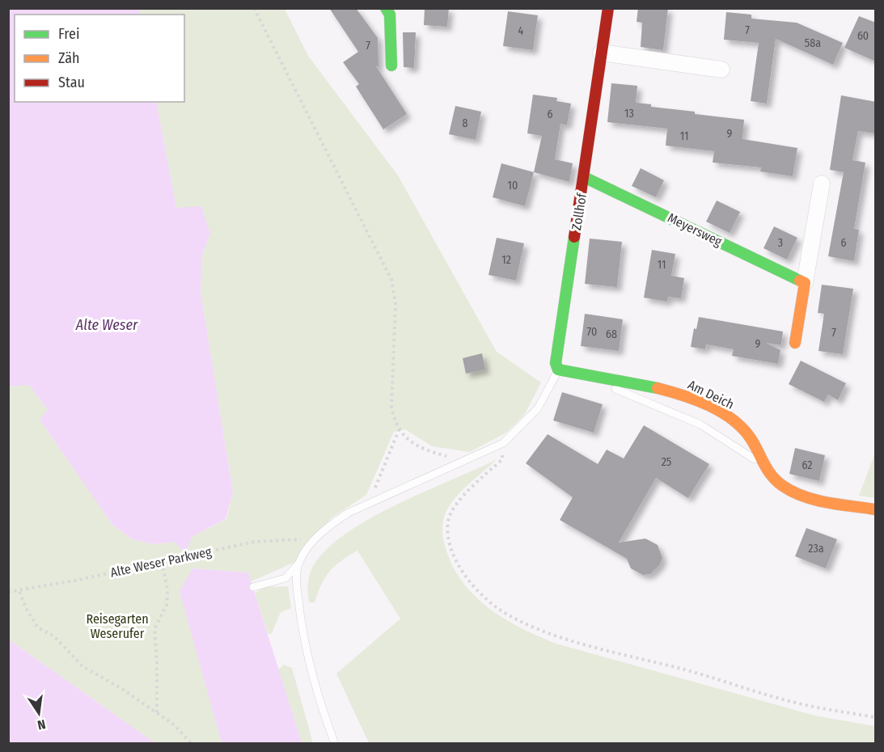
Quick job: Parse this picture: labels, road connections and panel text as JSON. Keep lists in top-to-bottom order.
{
  "streets": {
    "street": ["Zollhof", "Meyersweg", "Am Deich"],
    "path": ["Alte Weser Parkweg"]
  },
  "crossings": [
    ["Zollhof", "Meyersweg"],
    ["Zollhof", "Am Deich"]
  ],
  "water": ["Alte Weser"],
  "parks": ["Reisegarten Weserufer"],
  "house_numbers": [
    "7",
    "4",
    "60",
    "58a",
    "7",
    "13",
    "6",
    "8",
    "9",
    "11",
    "10",
    "3",
    "6",
    "12",
    "11",
    "70",
    "7",
    "68",
    "9",
    "25",
    "62",
    "23a"
  ],
  "legend": ["Frei", "Zäh", "Stau"],
  "north": "bottom"
}
